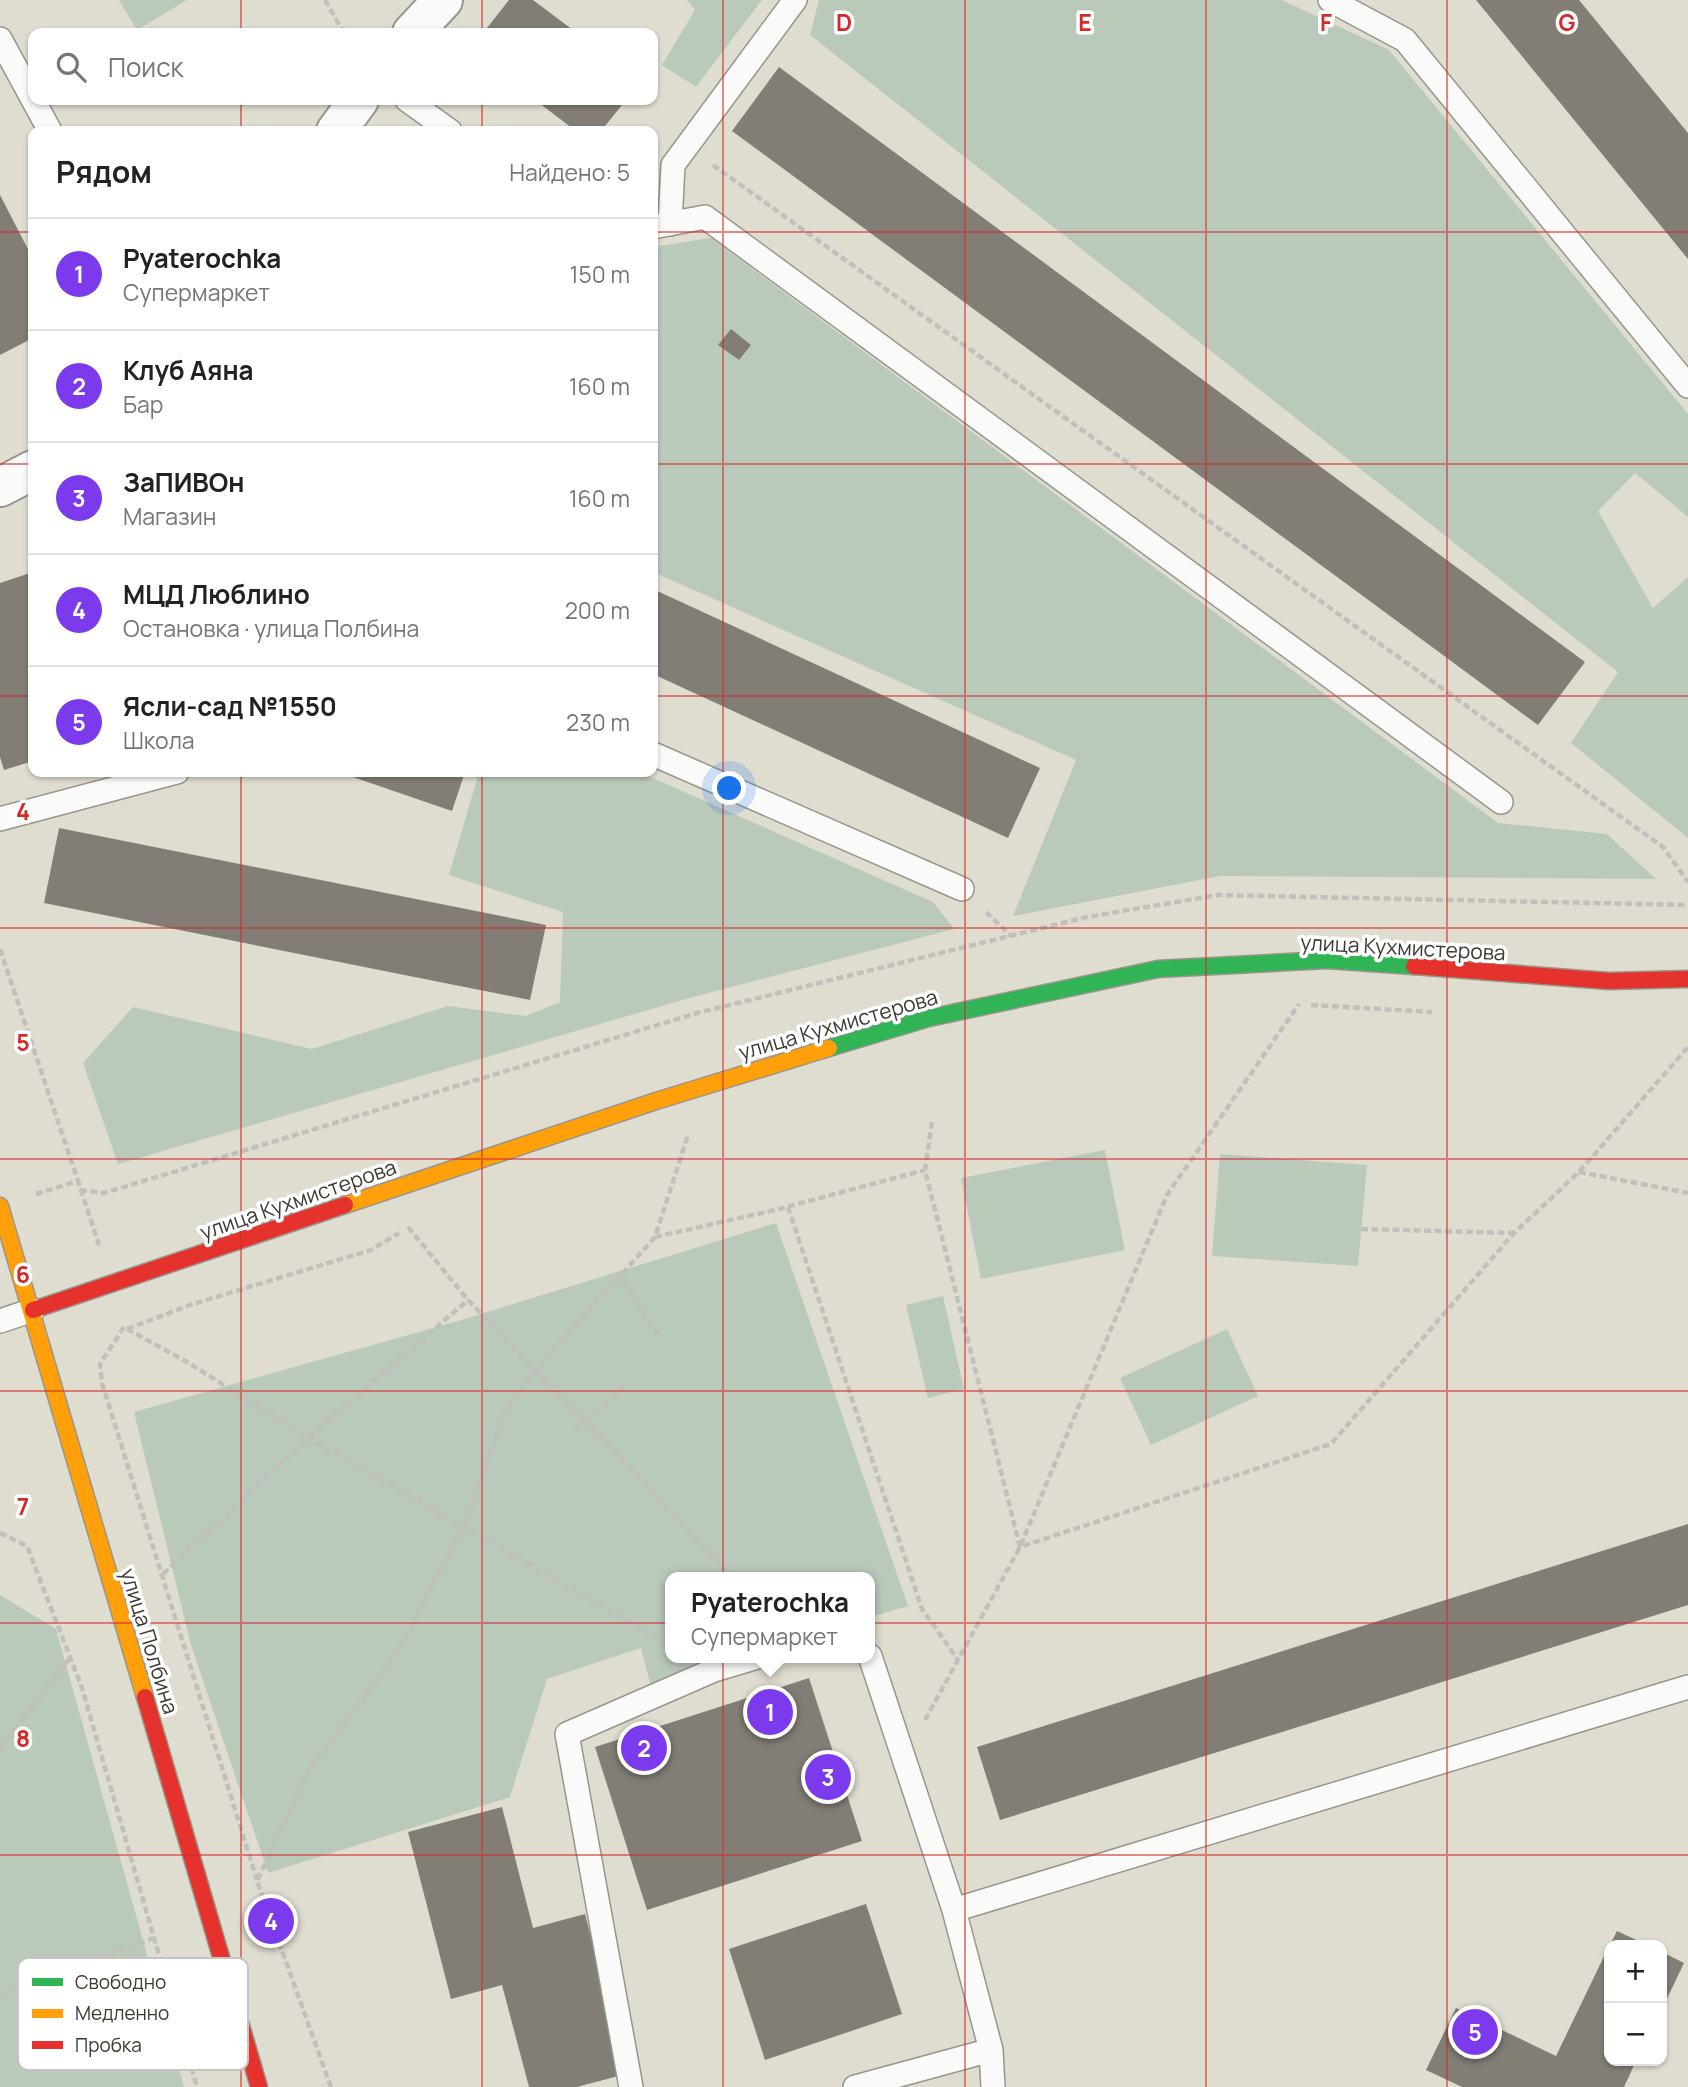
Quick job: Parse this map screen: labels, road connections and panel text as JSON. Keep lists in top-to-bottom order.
{
  "streets": {
    "street": ["улица Кухмистерова", "улица Полбина"]
  },
  "crossings": [
    ["улица Кухмистерова", "улица Полбина"]
  ],
  "legend": ["Свободно", "Медленно", "Пробка"],
  "page": {
    "search": "Поиск",
    "heading": ["Рядом", "Найдено: 5"],
    "list": [
      {
        "mark": "1",
        "name": "Pyaterochka",
        "note": "Супермаркет",
        "value": "150 m"
      },
      {
        "mark": "2",
        "name": "Клуб Аяна",
        "note": "Бар",
        "value": "160 m"
      },
      {
        "mark": "3",
        "name": "ЗаПИВОн",
        "note": "Магазин",
        "value": "160 m"
      },
      {
        "mark": "4",
        "name": "МЦД Люблино",
        "note": "Остановка · улица Полбина",
        "value": "200 m"
      },
      {
        "mark": "5",
        "name": "Ясли-сад №1550",
        "note": "Школа",
        "value": "230 m"
      }
    ],
    "popup": ["Pyaterochka", "Супермаркет"],
    "pins": [
      "1",
      "2",
      "3",
      "4",
      "5"
    ],
    "map_buttons": ["+", "−"]
  },
  "grid": {
    "columns": [
      "D",
      "E",
      "F",
      "G"
    ],
    "rows": [
      "4",
      "5",
      "6",
      "7",
      "8"
    ]
  }
}
